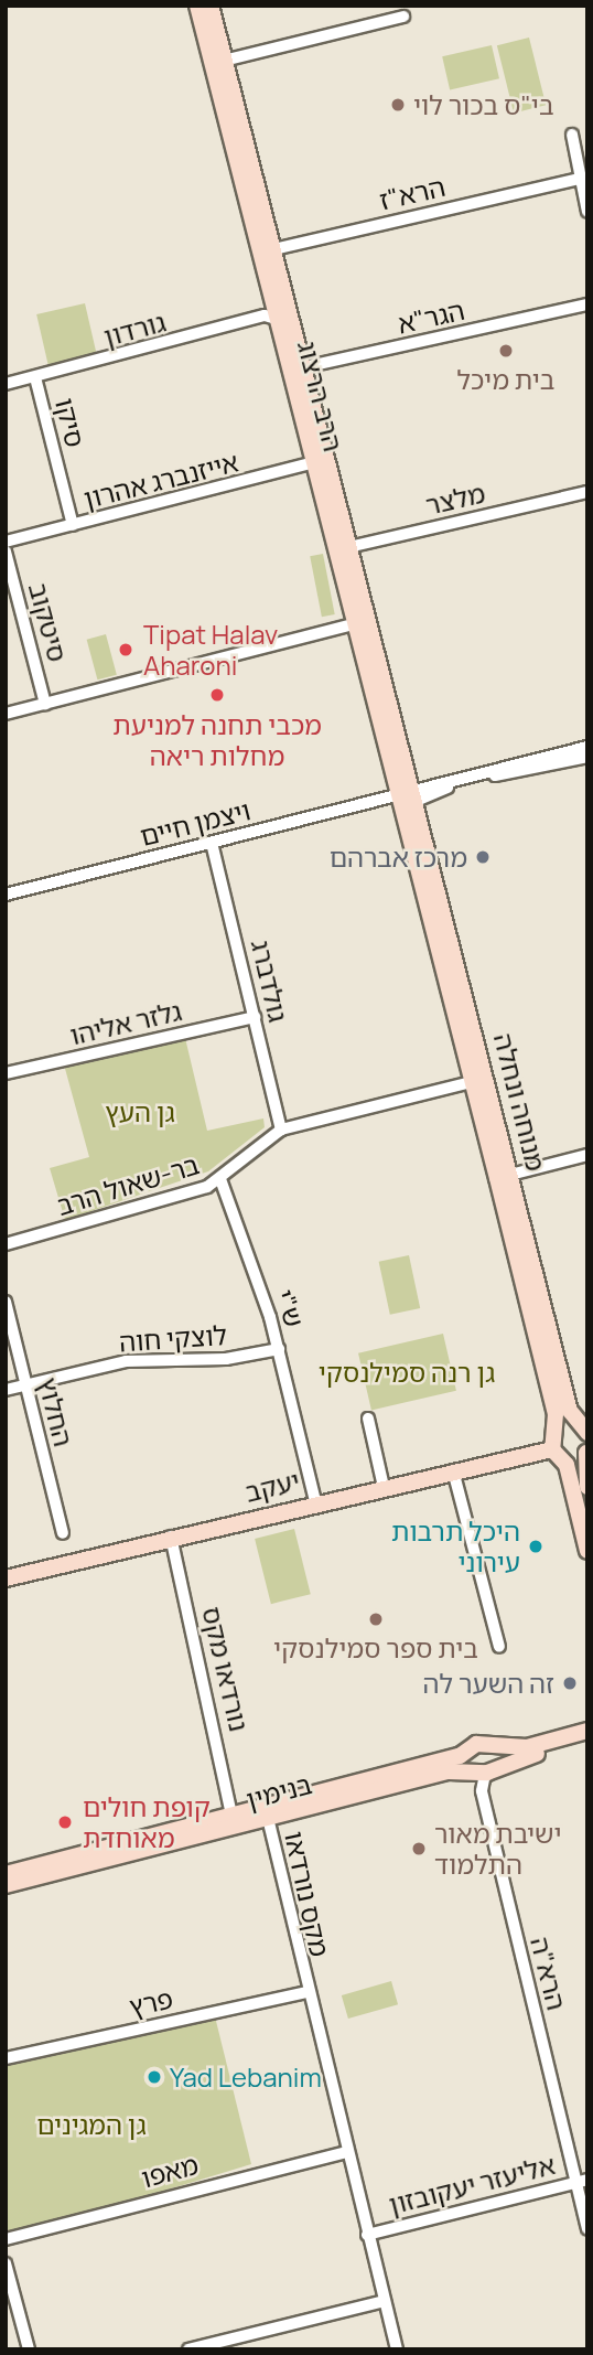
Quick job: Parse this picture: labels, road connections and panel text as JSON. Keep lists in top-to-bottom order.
{
  "streets": {
    "street": [
      "הרא\"ז",
      "הגר\"א",
      "גורדון",
      "הרב הרצוג",
      "סיקו",
      "אייזנברג אהרון",
      "מלצר",
      "סיטקוב",
      "ויצמן חיים",
      "גולדברג",
      "גלזר אליהו",
      "מנוחה ונחלה",
      "בר-שאול הרב",
      "ש\"י",
      "לוצקי חוה",
      "החלוץ",
      "יעקב",
      "נורדאו מקס",
      "בנימין",
      "מקס נורדאו",
      "הרא\"ה",
      "פרץ",
      "מאפו",
      "אליעזר יעקובזון"
    ]
  },
  "crossings": [
    ["הרא\"ז", "הרב הרצוג"],
    ["הגר\"א", "הרב הרצוג"],
    ["גורדון", "הרב הרצוג"],
    ["גורדון", "סיקו"],
    ["הרב הרצוג", "אייזנברג אהרון"],
    ["הרב הרצוג", "מלצר"],
    ["הרב הרצוג", "ויצמן חיים"],
    ["הרב הרצוג", "מנוחה ונחלה"],
    ["סיקו", "אייזנברג אהרון"],
    ["ויצמן חיים", "גולדברג"],
    ["ויצמן חיים", "מנוחה ונחלה"],
    ["גולדברג", "גלזר אליהו"],
    ["גולדברג", "בר-שאול הרב"],
    ["מנוחה ונחלה", "בר-שאול הרב"],
    ["מנוחה ונחלה", "יעקב"],
    ["בר-שאול הרב", "ש\"י"],
    ["ש\"י", "לוצקי חוה"],
    ["ש\"י", "יעקב"],
    ["לוצקי חוה", "החלוץ"],
    ["יעקב", "נורדאו מקס"],
    ["נורדאו מקס", "בנימין"],
    ["בנימין", "מקס נורדאו"],
    ["בנימין", "הרא\"ה"],
    ["מקס נורדאו", "פרץ"],
    ["הרא\"ה", "אליעזר יעקובזון"]
  ],
  "parks": ["גן העץ", "גן רנה סמילנסקי", "גן המגינים"],
  "places": [
    "בי\"ס בכור לוי",
    "בית מיכל",
    "Tipat Halav Aharoni",
    "מכבי תחנה למניעת מחלות ריאה",
    "מרכז אברהם",
    "היכל תרבות עירוני",
    "בית ספר סמילנסקי",
    "זה השער לה",
    "קופת חולים מאוחדת",
    "ישיבת מאור התלמוד",
    "Yad Lebanim"
  ]
}
